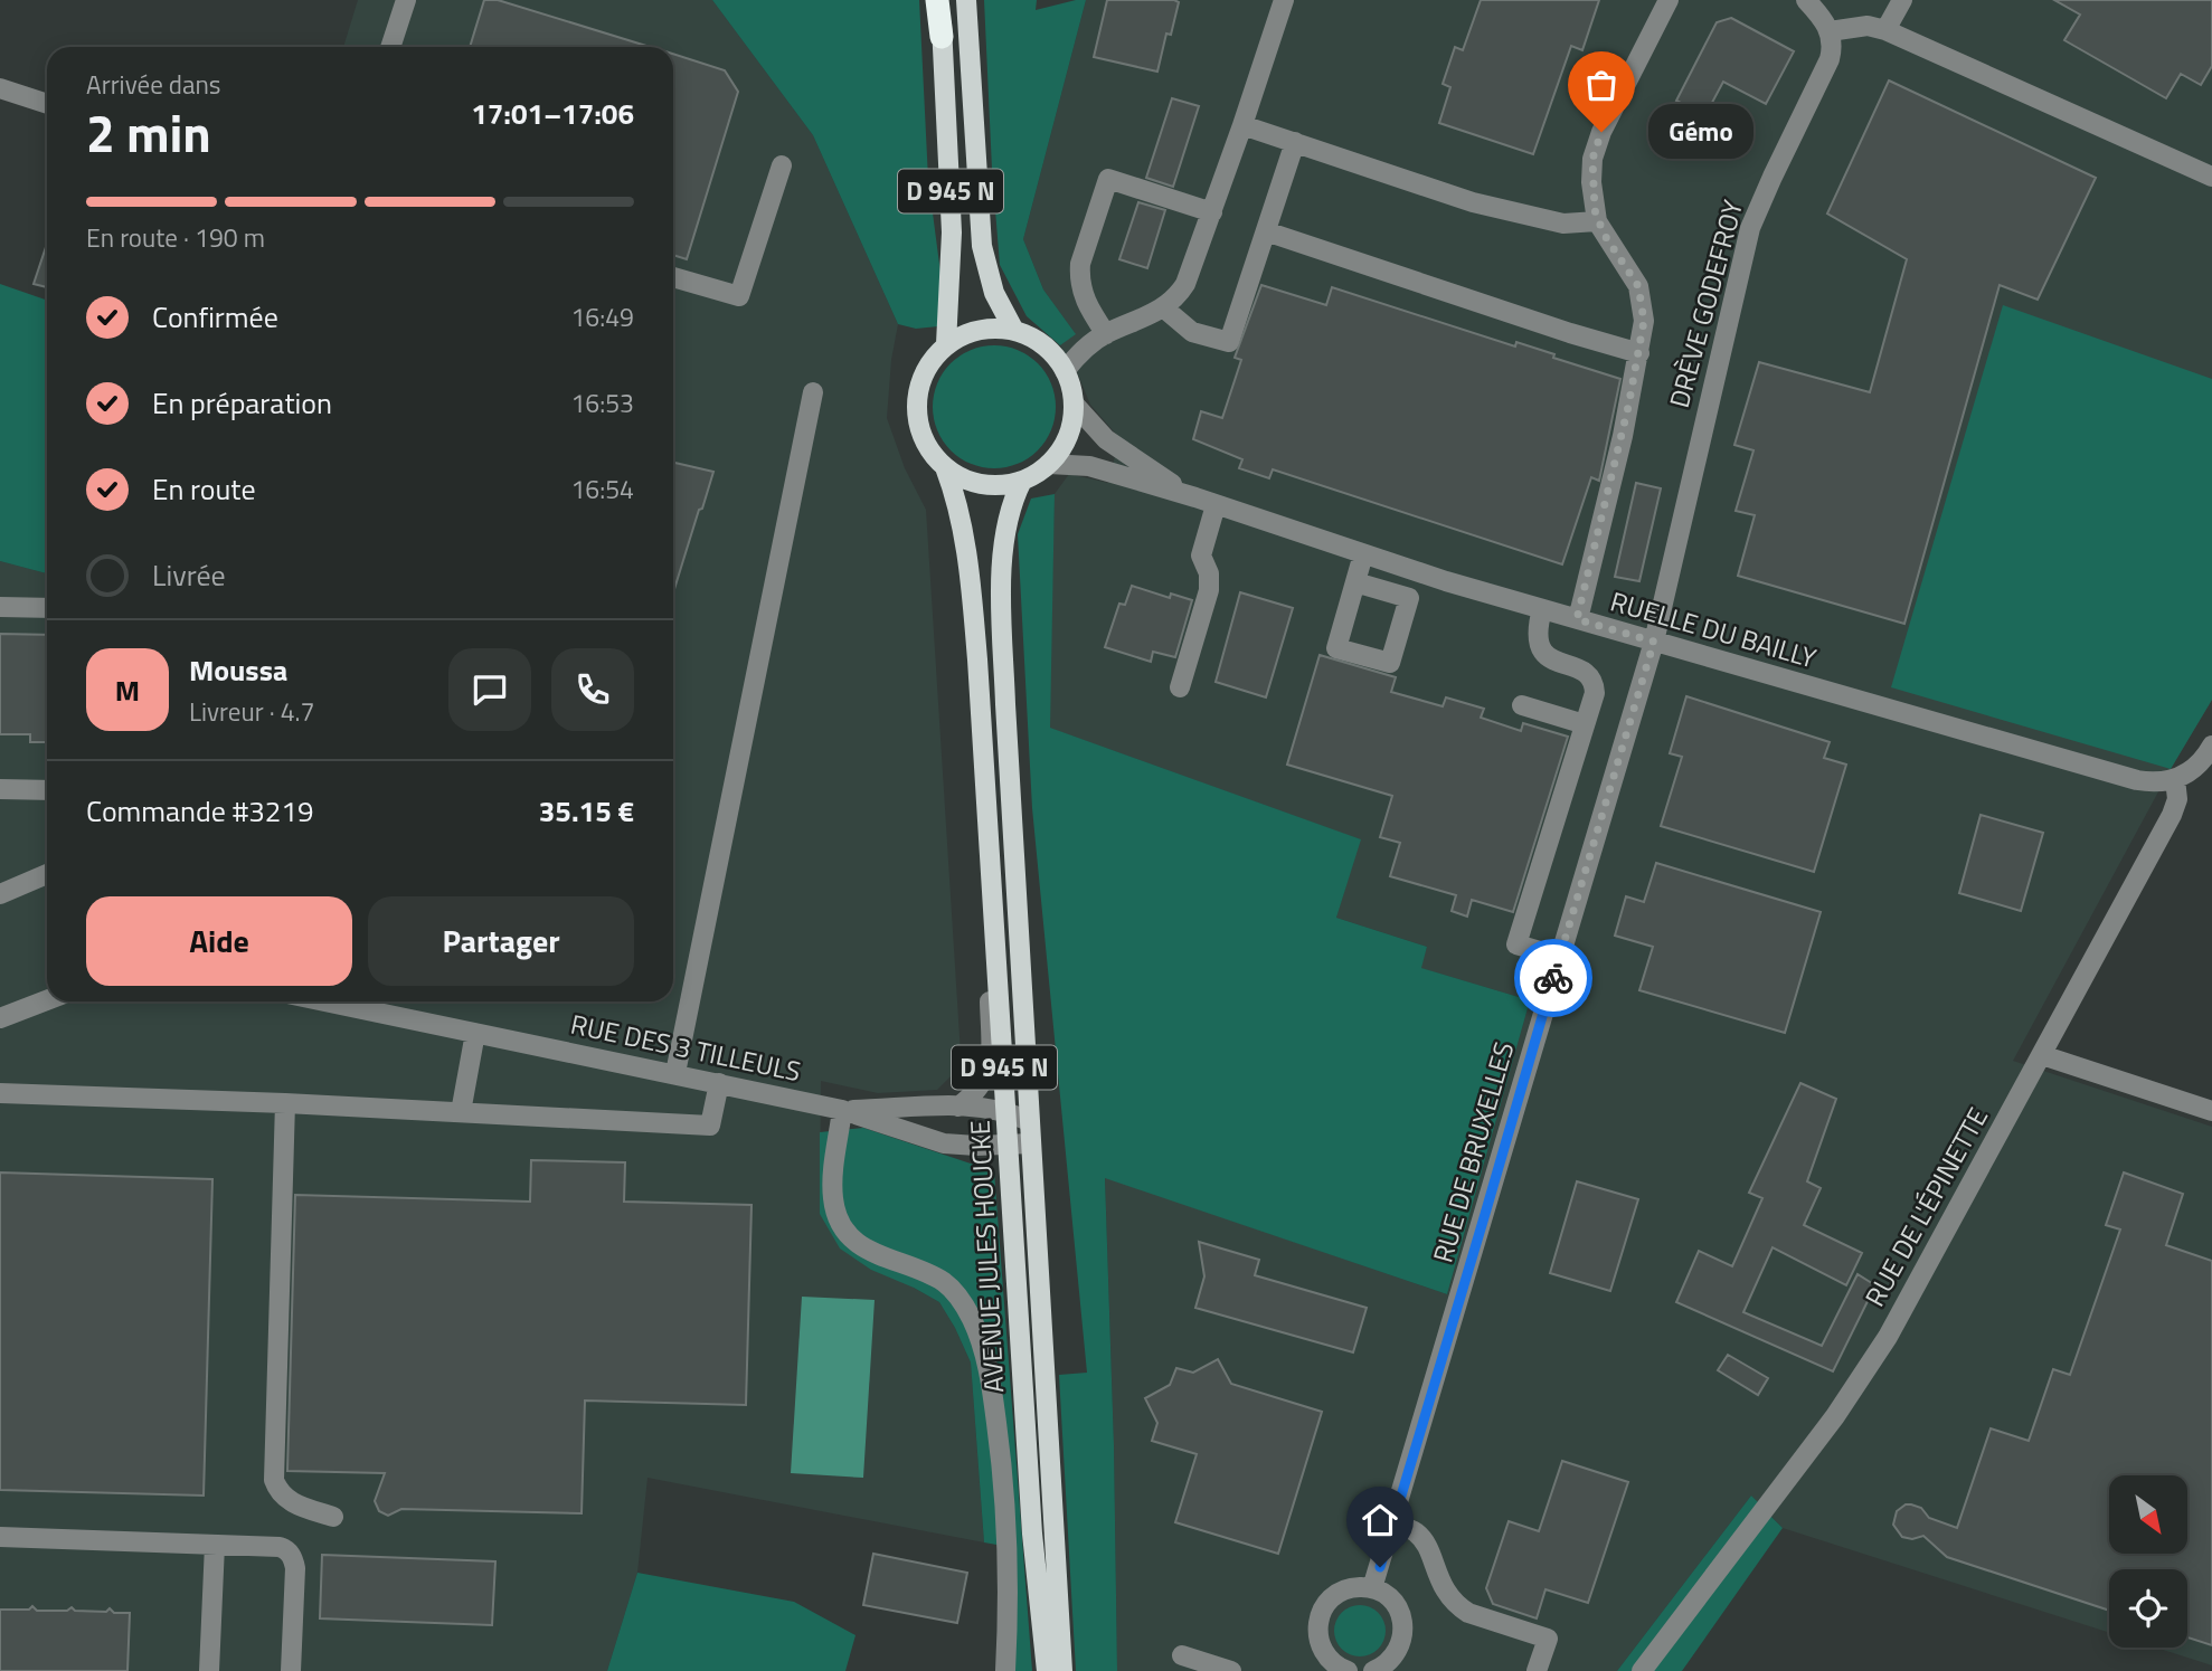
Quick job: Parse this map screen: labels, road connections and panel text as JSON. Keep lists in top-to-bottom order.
{
  "streets": {
    "main road": ["D 945 N", "AVENUE JULES HOUCKE"],
    "street": [
      "DRÈVE GODEFROY",
      "RUELLE DU BAILLY",
      "RUE DES 3 TILLEULS",
      "RUE DE BRUXELLES",
      "RUE DE L'ÉPINETTE"
    ]
  },
  "crossings": [
    ["D 945 N", "RUELLE DU BAILLY"],
    ["D 945 N", "AVENUE JULES HOUCKE"],
    ["DRÈVE GODEFROY", "RUELLE DU BAILLY"],
    ["DRÈVE GODEFROY", "RUE DE BRUXELLES"],
    ["RUELLE DU BAILLY", "RUE DE BRUXELLES"],
    ["RUELLE DU BAILLY", "RUE DE L'ÉPINETTE"],
    ["RUELLE DU BAILLY", "AVENUE JULES HOUCKE"],
    ["RUE DES 3 TILLEULS", "AVENUE JULES HOUCKE"]
  ],
  "places": ["Gémo"],
  "north": "bottom right",
  "page": {
    "heading": ["2 min", "Arrivée dans", "17:01–17:06"],
    "panel": [
      "Moussa",
      "Livreur · 4.7",
      "Commande #3219",
      "35.15 €"
    ],
    "bubble": "Gémo",
    "bar": "En route · 190 m",
    "list": [
      ["Confirmée", "16:49"],
      ["En préparation", "16:53"],
      ["En route", "16:54"],
      "Livrée"
    ],
    "round": "M",
    "buttons": ["Aide", "Partager"]
  }
}
